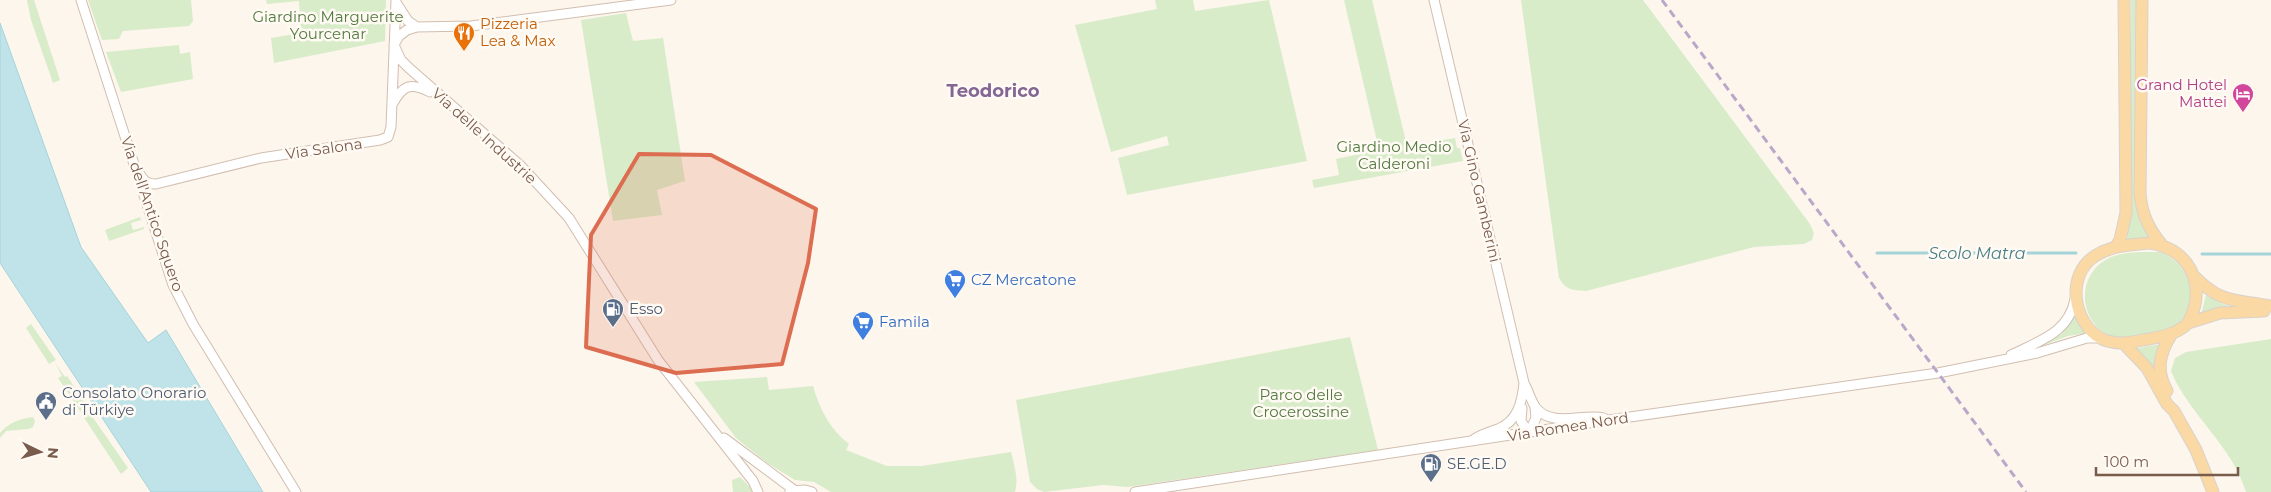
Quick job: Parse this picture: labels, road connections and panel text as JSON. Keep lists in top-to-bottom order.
{
  "streets": {
    "street": [
      "Via delle Industrie",
      "Via Salona",
      "Via Gino Gamberini",
      "Via dell'Antico Squero",
      "Via Romea Nord"
    ]
  },
  "crossings": [
    ["Via delle Industrie", "Via Salona"],
    ["Via Salona", "Via dell'Antico Squero"],
    ["Via Gino Gamberini", "Via Romea Nord"]
  ],
  "districts": ["Teodorico"],
  "water": ["Scolo Matra"],
  "parks": ["Giardino Marguerite Yourcenar", "Giardino Medio Calderoni", "Parco delle Crocerossine"],
  "places": {
    "restaurant": ["Pizzeria Lea & Max"],
    "hotel": ["Grand Hotel Mattei"],
    "supermarket": ["CZ Mercatone", "Famila"],
    "fuel station": ["Esso", "SE.GE.D"],
    "public building": ["Consolato Onorario di Türkiye"]
  },
  "scale_bar": "100 m",
  "north": "right"
}
